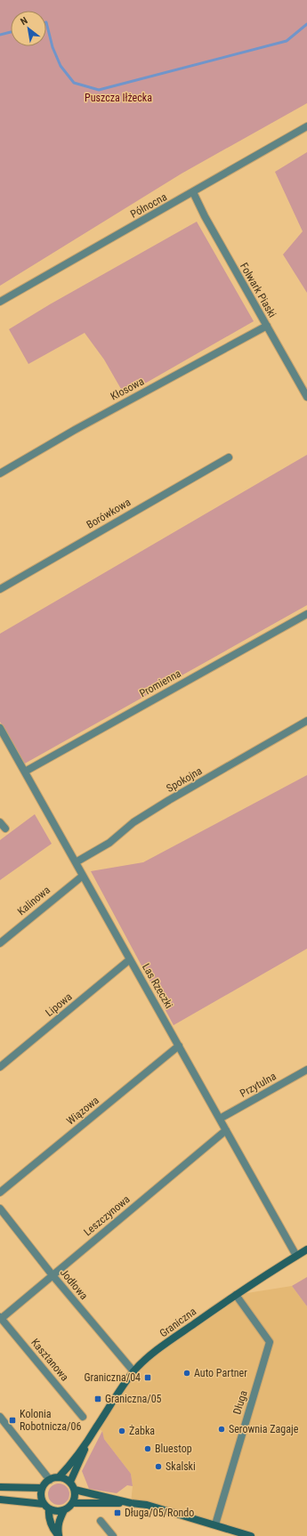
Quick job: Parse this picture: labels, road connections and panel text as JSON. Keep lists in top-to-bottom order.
{
  "streets": {
    "main road": ["Graniczna"],
    "street": [
      "Północna",
      "Folwark Piaski",
      "Kłosowa",
      "Borówkowa",
      "Promienna",
      "Spokojna",
      "Kalinowa",
      "Las Rzeczki",
      "Lipowa",
      "Przytulna",
      "Wiązowa",
      "Leszczynowa",
      "Jodłowa",
      "Kasztanowa",
      "Długa"
    ]
  },
  "crossings": [
    ["Północna", "Folwark Piaski"],
    ["Folwark Piaski", "Kłosowa"],
    ["Promienna", "Las Rzeczki"],
    ["Spokojna", "Las Rzeczki"],
    ["Kalinowa", "Las Rzeczki"],
    ["Las Rzeczki", "Lipowa"],
    ["Las Rzeczki", "Przytulna"],
    ["Las Rzeczki", "Wiązowa"],
    ["Las Rzeczki", "Leszczynowa"],
    ["Las Rzeczki", "Graniczna"],
    ["Leszczynowa", "Jodłowa"],
    ["Leszczynowa", "Kasztanowa"],
    ["Jodłowa", "Graniczna"],
    ["Graniczna", "Długa"]
  ],
  "parks": ["Puszcza Iłżecka"],
  "places": {
    "other": [
      "Auto Partner",
      "Serownia Zagaje",
      "Żabka",
      "Bluestop",
      "Skalski"
    ],
    "transit": [
      "Graniczna/04",
      "Graniczna/05",
      "Kolonia Robotnicza/06",
      "Długa/05/Rondo"
    ]
  },
  "north": "top left"
}
